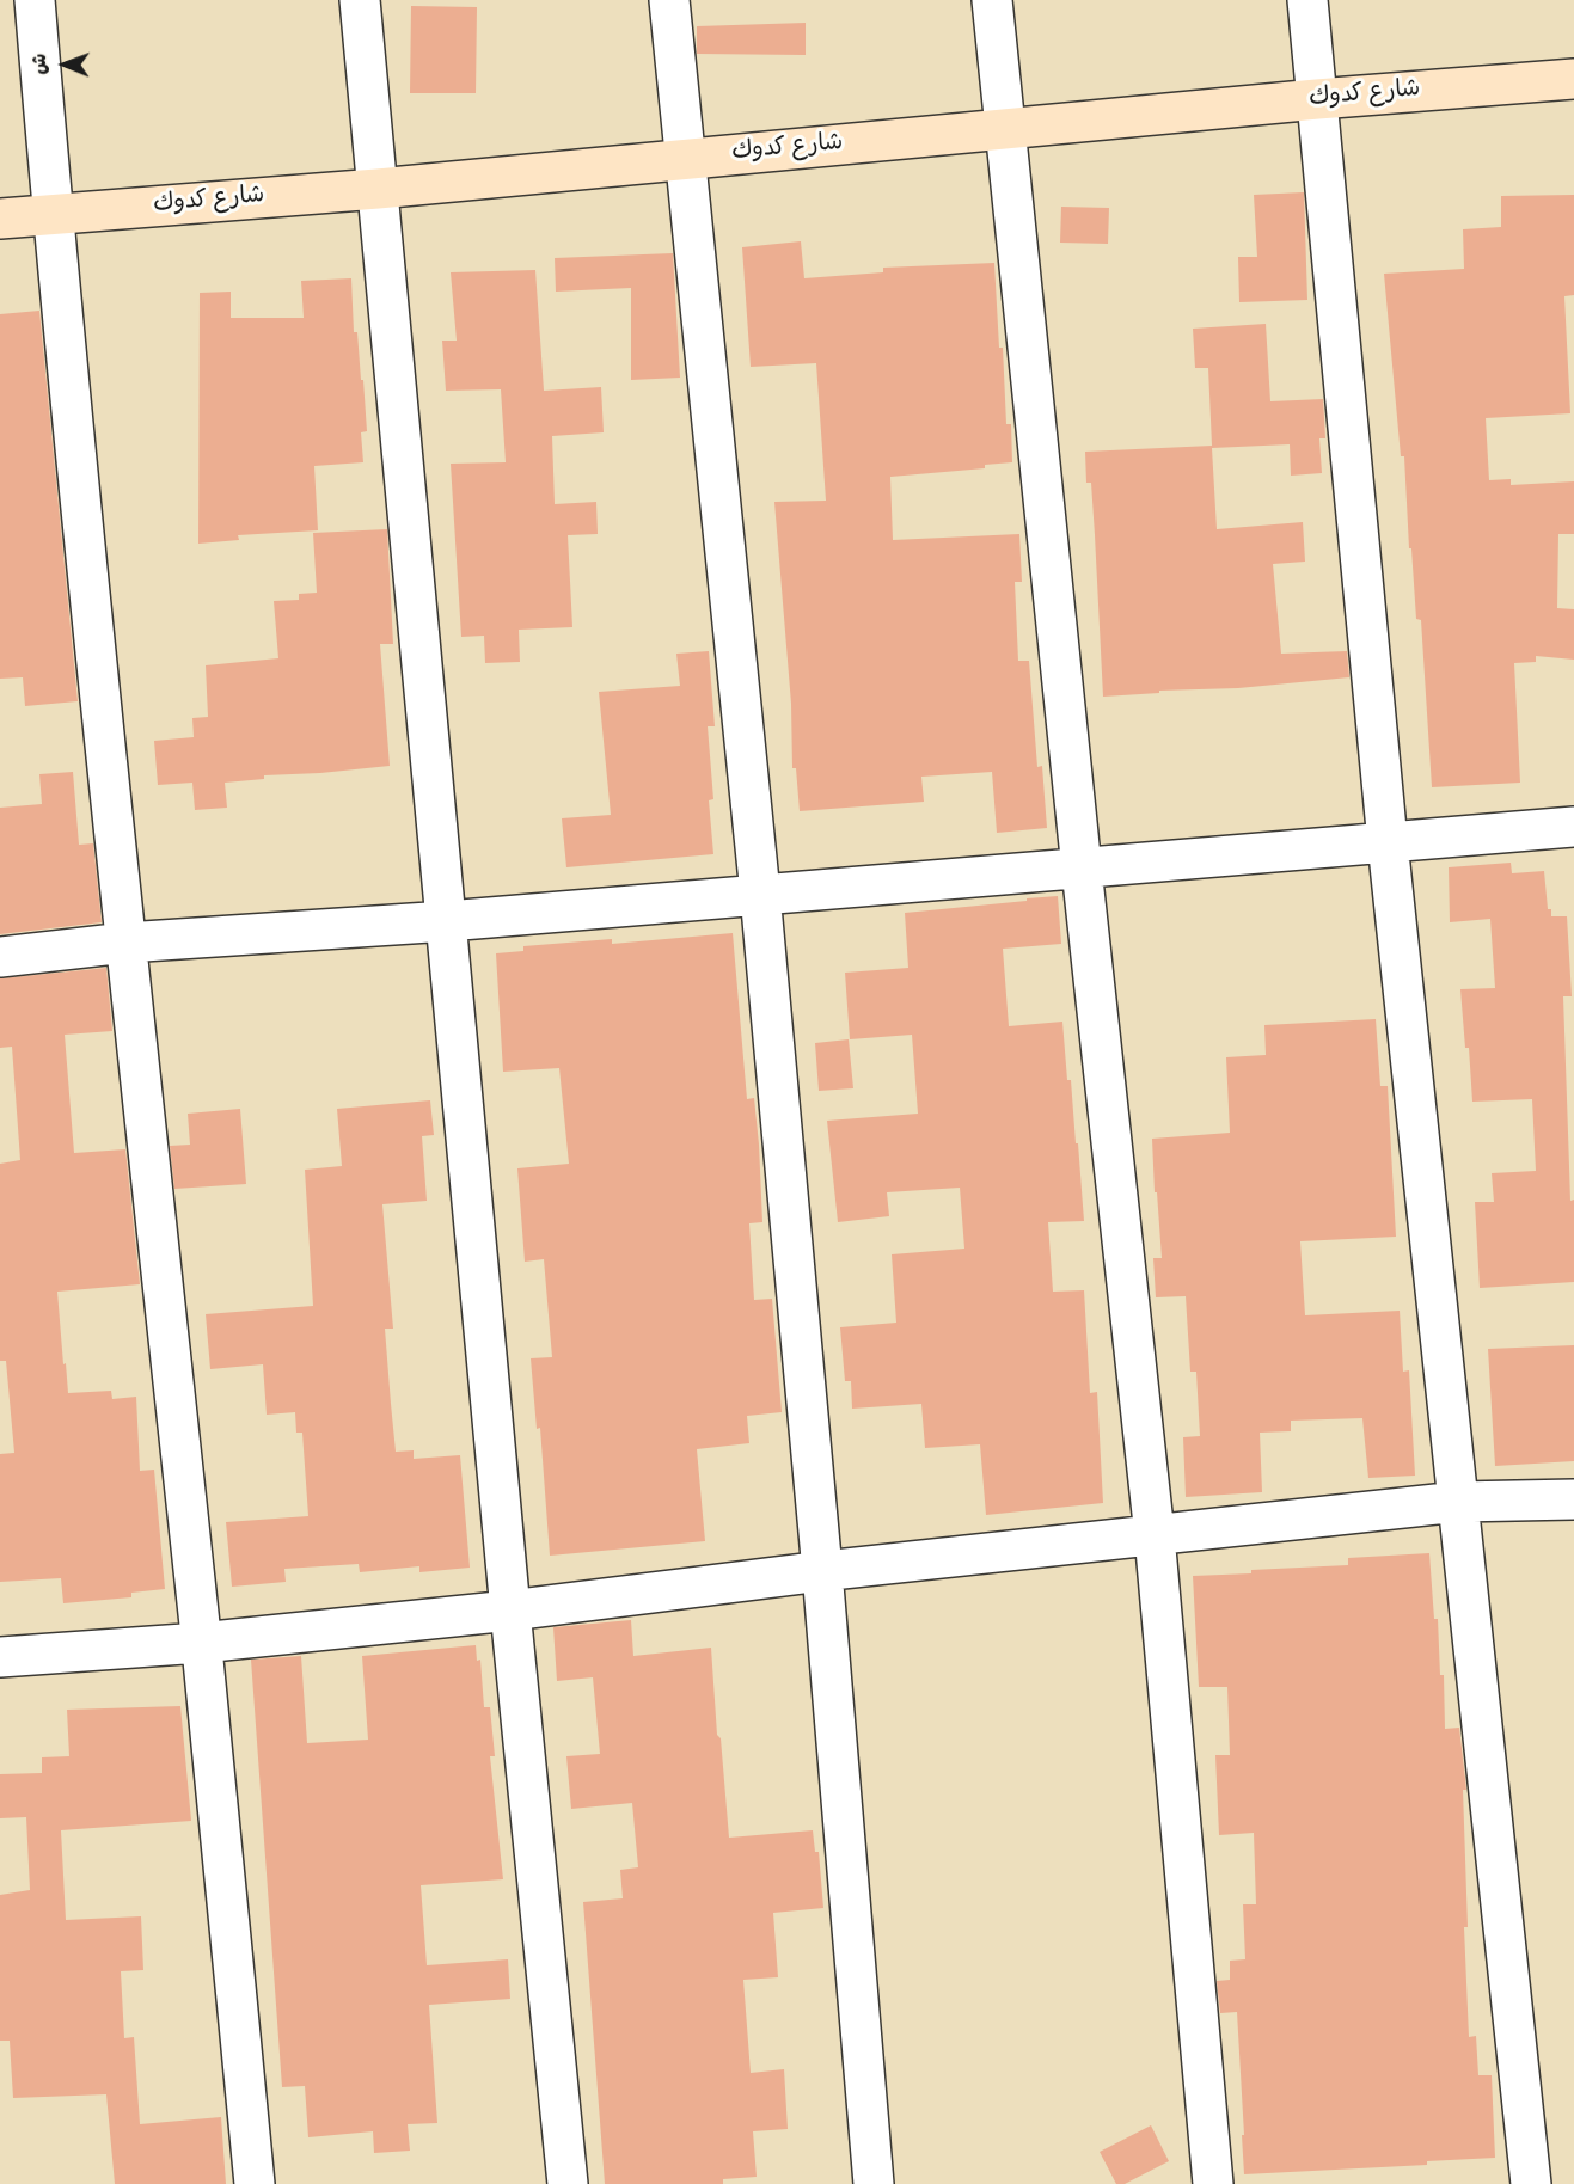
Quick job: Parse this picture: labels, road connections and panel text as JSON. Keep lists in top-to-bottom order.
{
  "streets": {
    "street": ["شارع كدوك"]
  },
  "north": "left"
}
